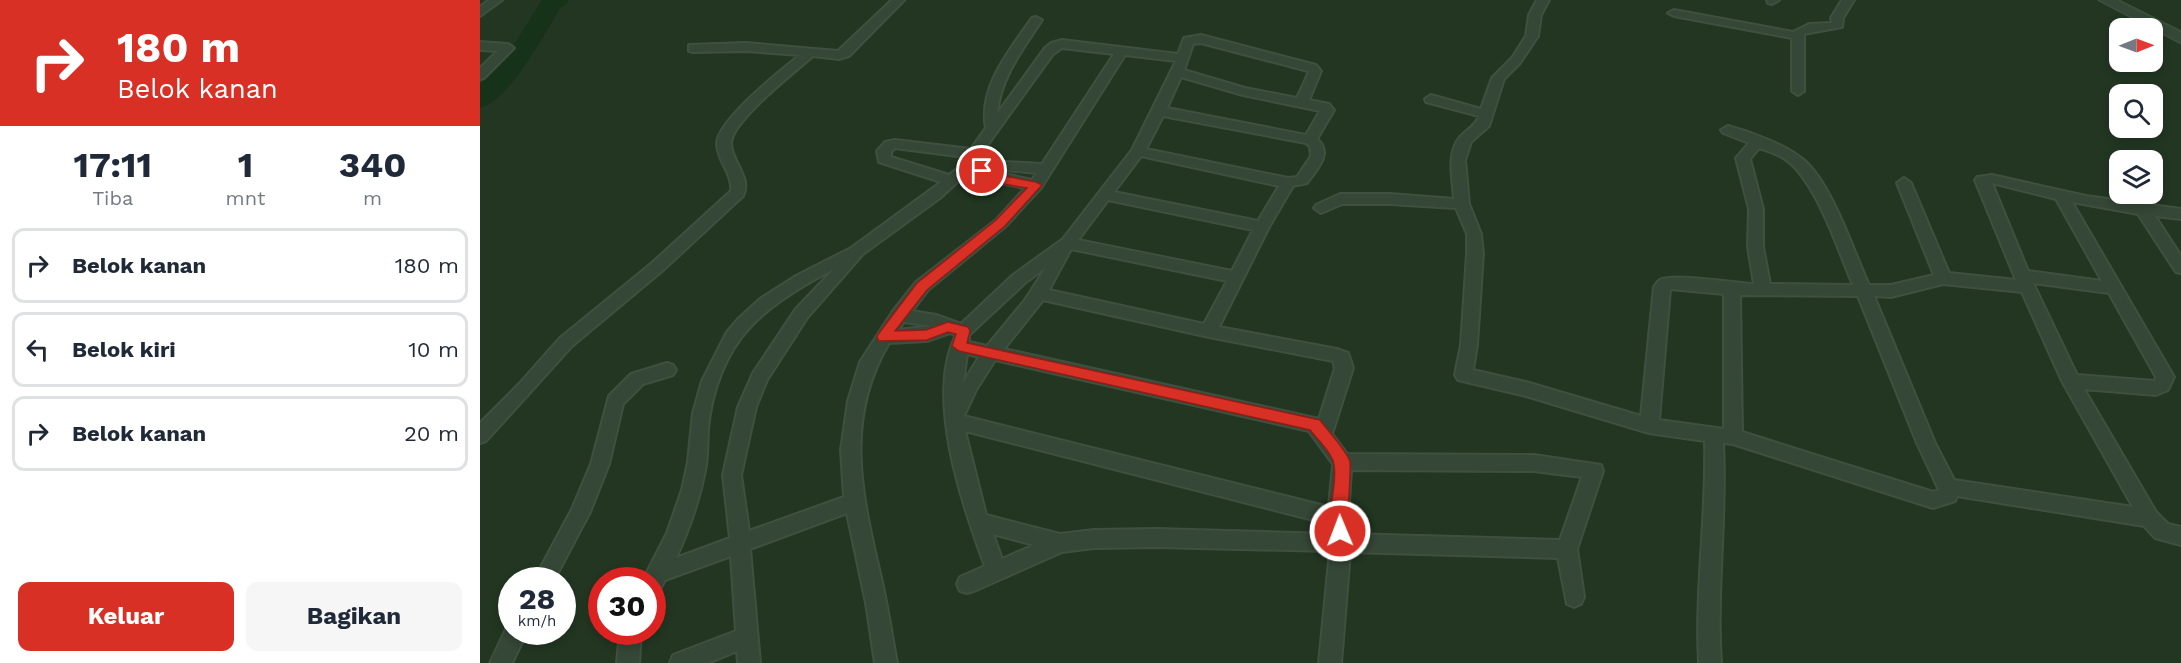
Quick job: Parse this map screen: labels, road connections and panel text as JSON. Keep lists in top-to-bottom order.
{
  "north": "right",
  "page": {
    "turn": ["180 m", "Belok kanan"],
    "eta": [
      "17:11",
      "Tiba",
      "1",
      "mnt",
      "340",
      "m"
    ],
    "list": [
      {
        "name": "Belok kanan",
        "value": "180 m"
      },
      {
        "name": "Belok kiri",
        "value": "10 m"
      },
      {
        "name": "Belok kanan",
        "value": "20 m"
      }
    ],
    "speed": "28 km/h",
    "limit": "30",
    "buttons": ["Keluar", "Bagikan"]
  }
}
